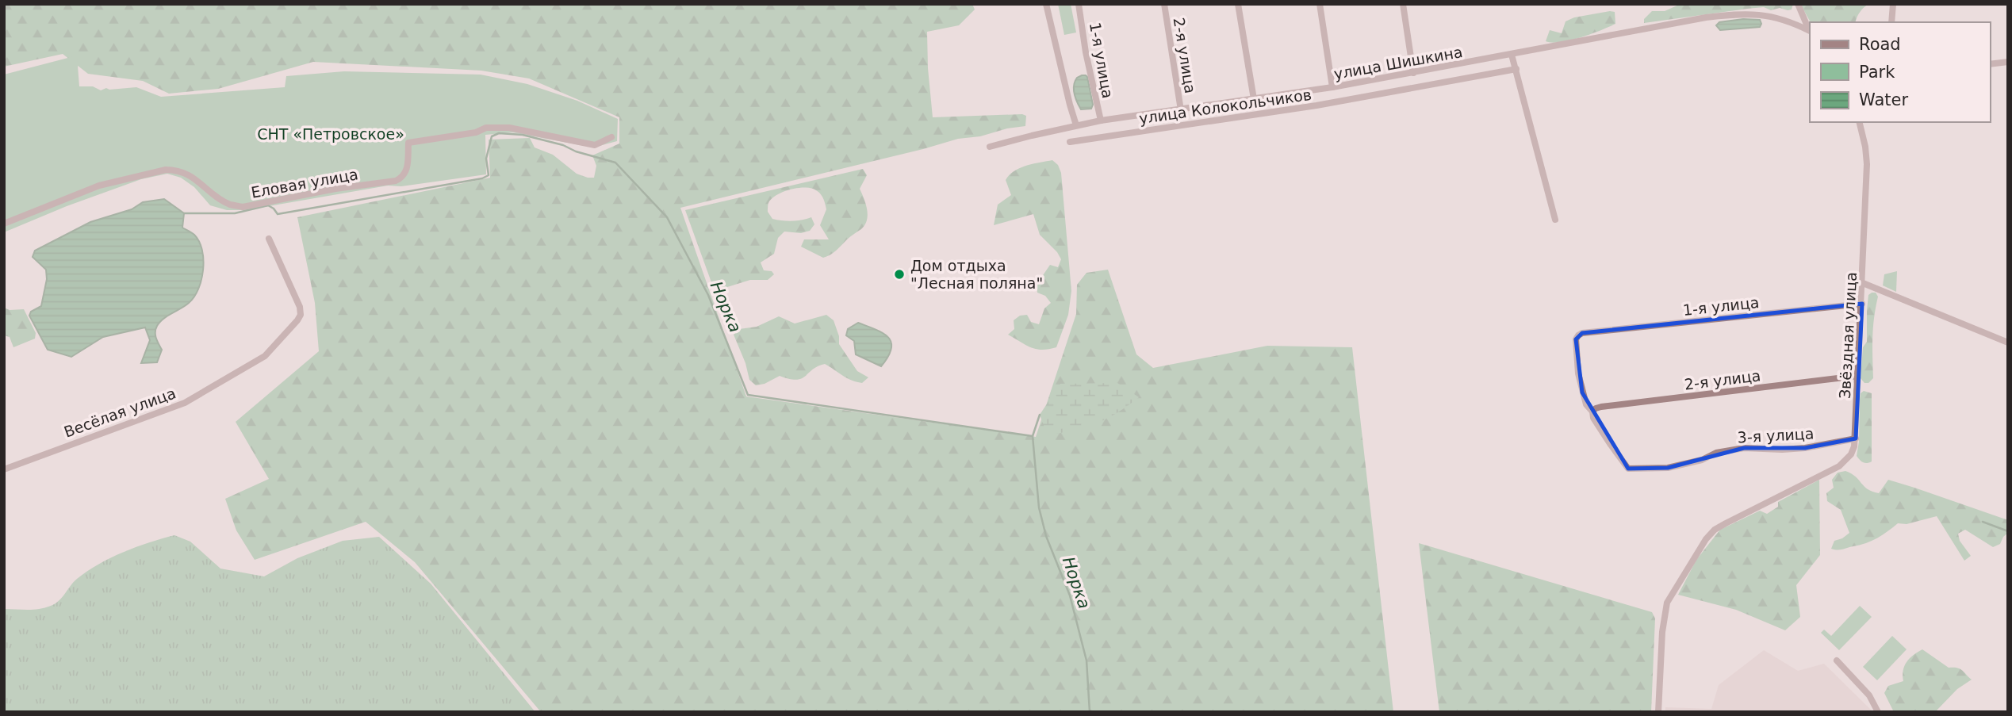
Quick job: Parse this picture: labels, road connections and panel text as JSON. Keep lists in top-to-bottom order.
{
  "streets": {
    "street": [
      "2-я улица",
      "1-я улица",
      "улица Шишкина",
      "улица Колокольчиков",
      "Еловая улица",
      "Звёздная улица",
      "Весёлая улица",
      "3-я улица"
    ]
  },
  "crossings": [
    ["2-я улица", "1-я улица"],
    ["2-я улица", "улица Шишкина"],
    ["2-я улица", "Звёздная улица"],
    ["2-я улица", "3-я улица"],
    ["1-я улица", "улица Шишкина"],
    ["1-я улица", "Звёздная улица"],
    ["1-я улица", "3-я улица"],
    ["Звёздная улица", "3-я улица"]
  ],
  "water": ["Норка"],
  "parks": ["СНТ «Петровское»"],
  "places": ["Дом отдыха \"Лесная поляна\""],
  "legend": ["Road", "Park", "Water"]
}
